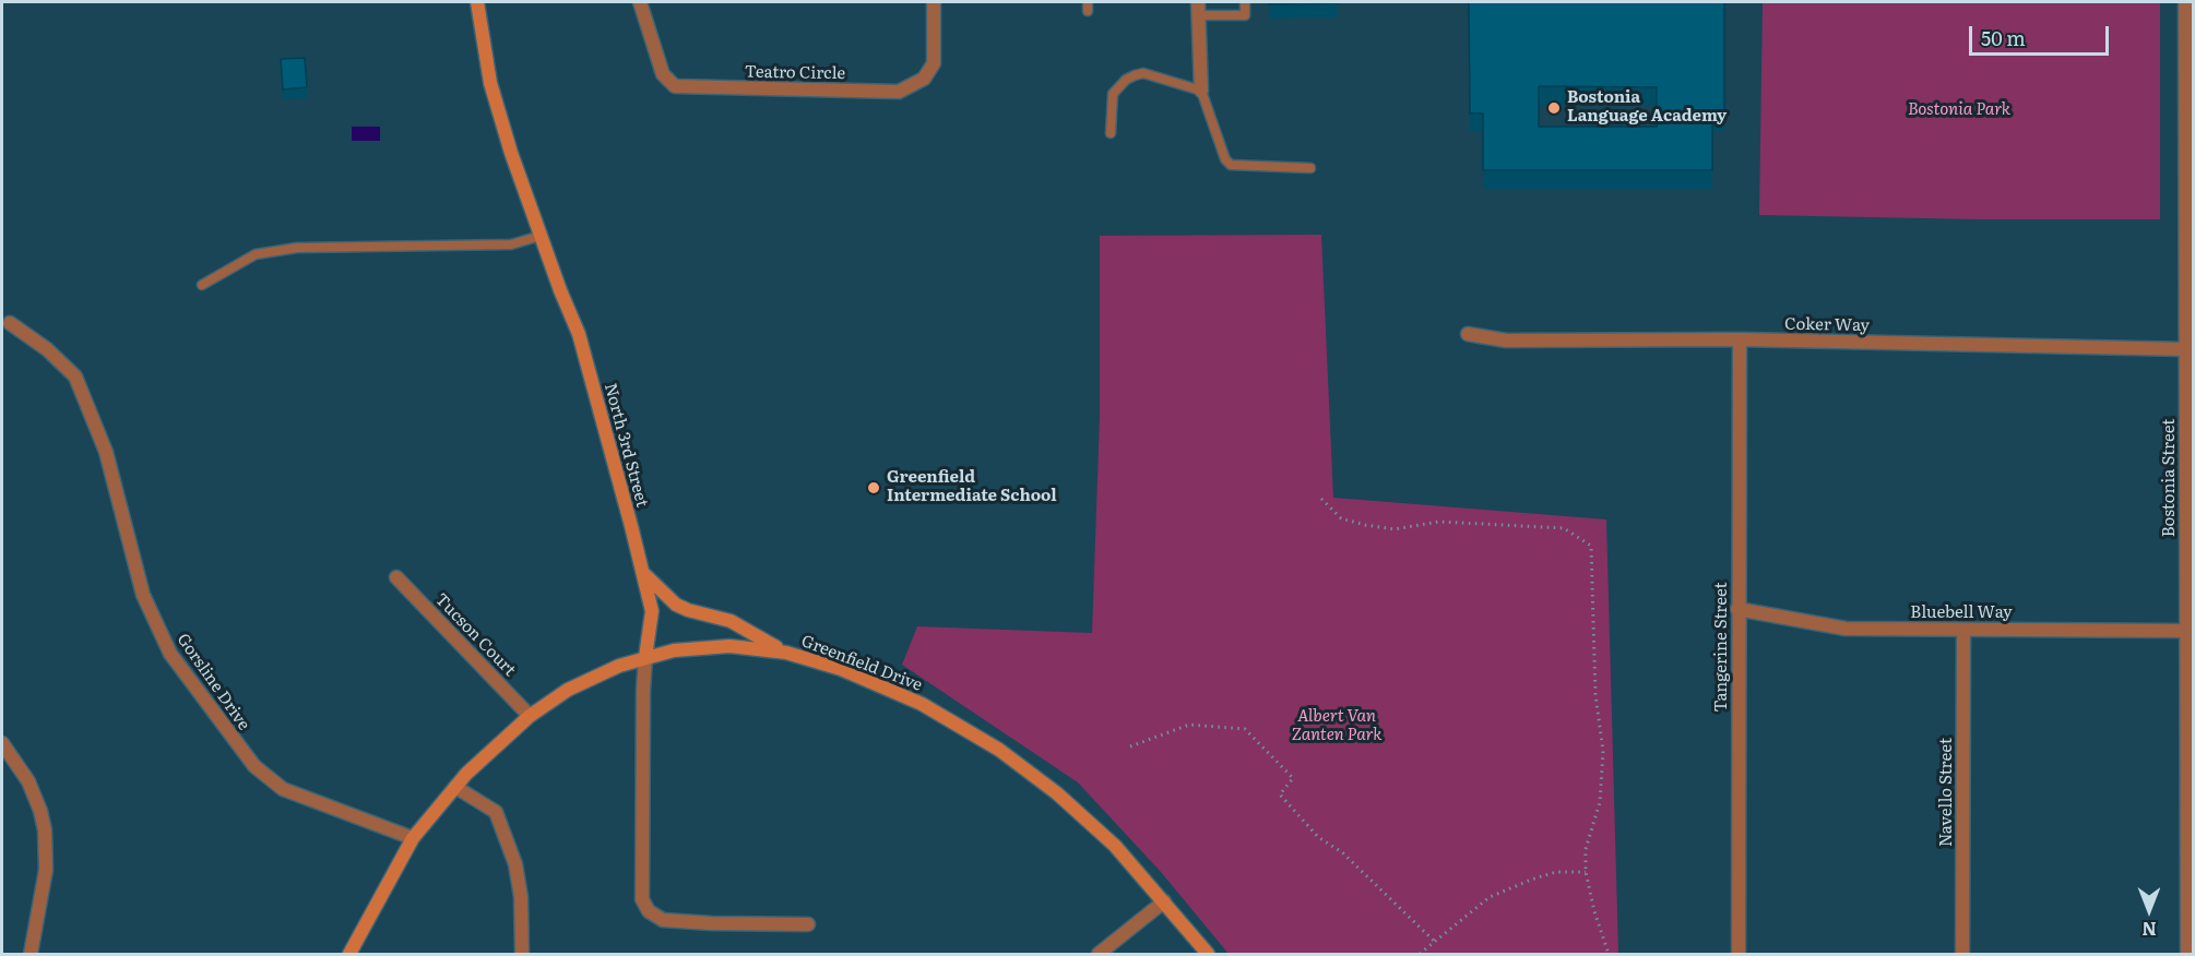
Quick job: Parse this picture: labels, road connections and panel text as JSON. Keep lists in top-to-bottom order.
{
  "streets": {
    "main road": ["North 3rd Street", "Greenfield Drive"],
    "street": [
      "Teatro Circle",
      "Coker Way",
      "Bostonia Street",
      "Bluebell Way",
      "Tucson Court",
      "Tangerine Street",
      "Gorsline Drive",
      "Navello Street"
    ]
  },
  "crossings": [
    ["Coker Way", "Bostonia Street"],
    ["Coker Way", "Tangerine Street"],
    ["North 3rd Street", "Greenfield Drive"],
    ["Bostonia Street", "Bluebell Way"],
    ["Bluebell Way", "Tangerine Street"],
    ["Bluebell Way", "Navello Street"],
    ["Tucson Court", "Greenfield Drive"],
    ["Greenfield Drive", "Gorsline Drive"]
  ],
  "parks": ["Bostonia Park", "Albert Van Zanten Park"],
  "places": ["Bostonia Language Academy", "Greenfield Intermediate School"],
  "scale_bar": "50 m",
  "north": "bottom"
}
